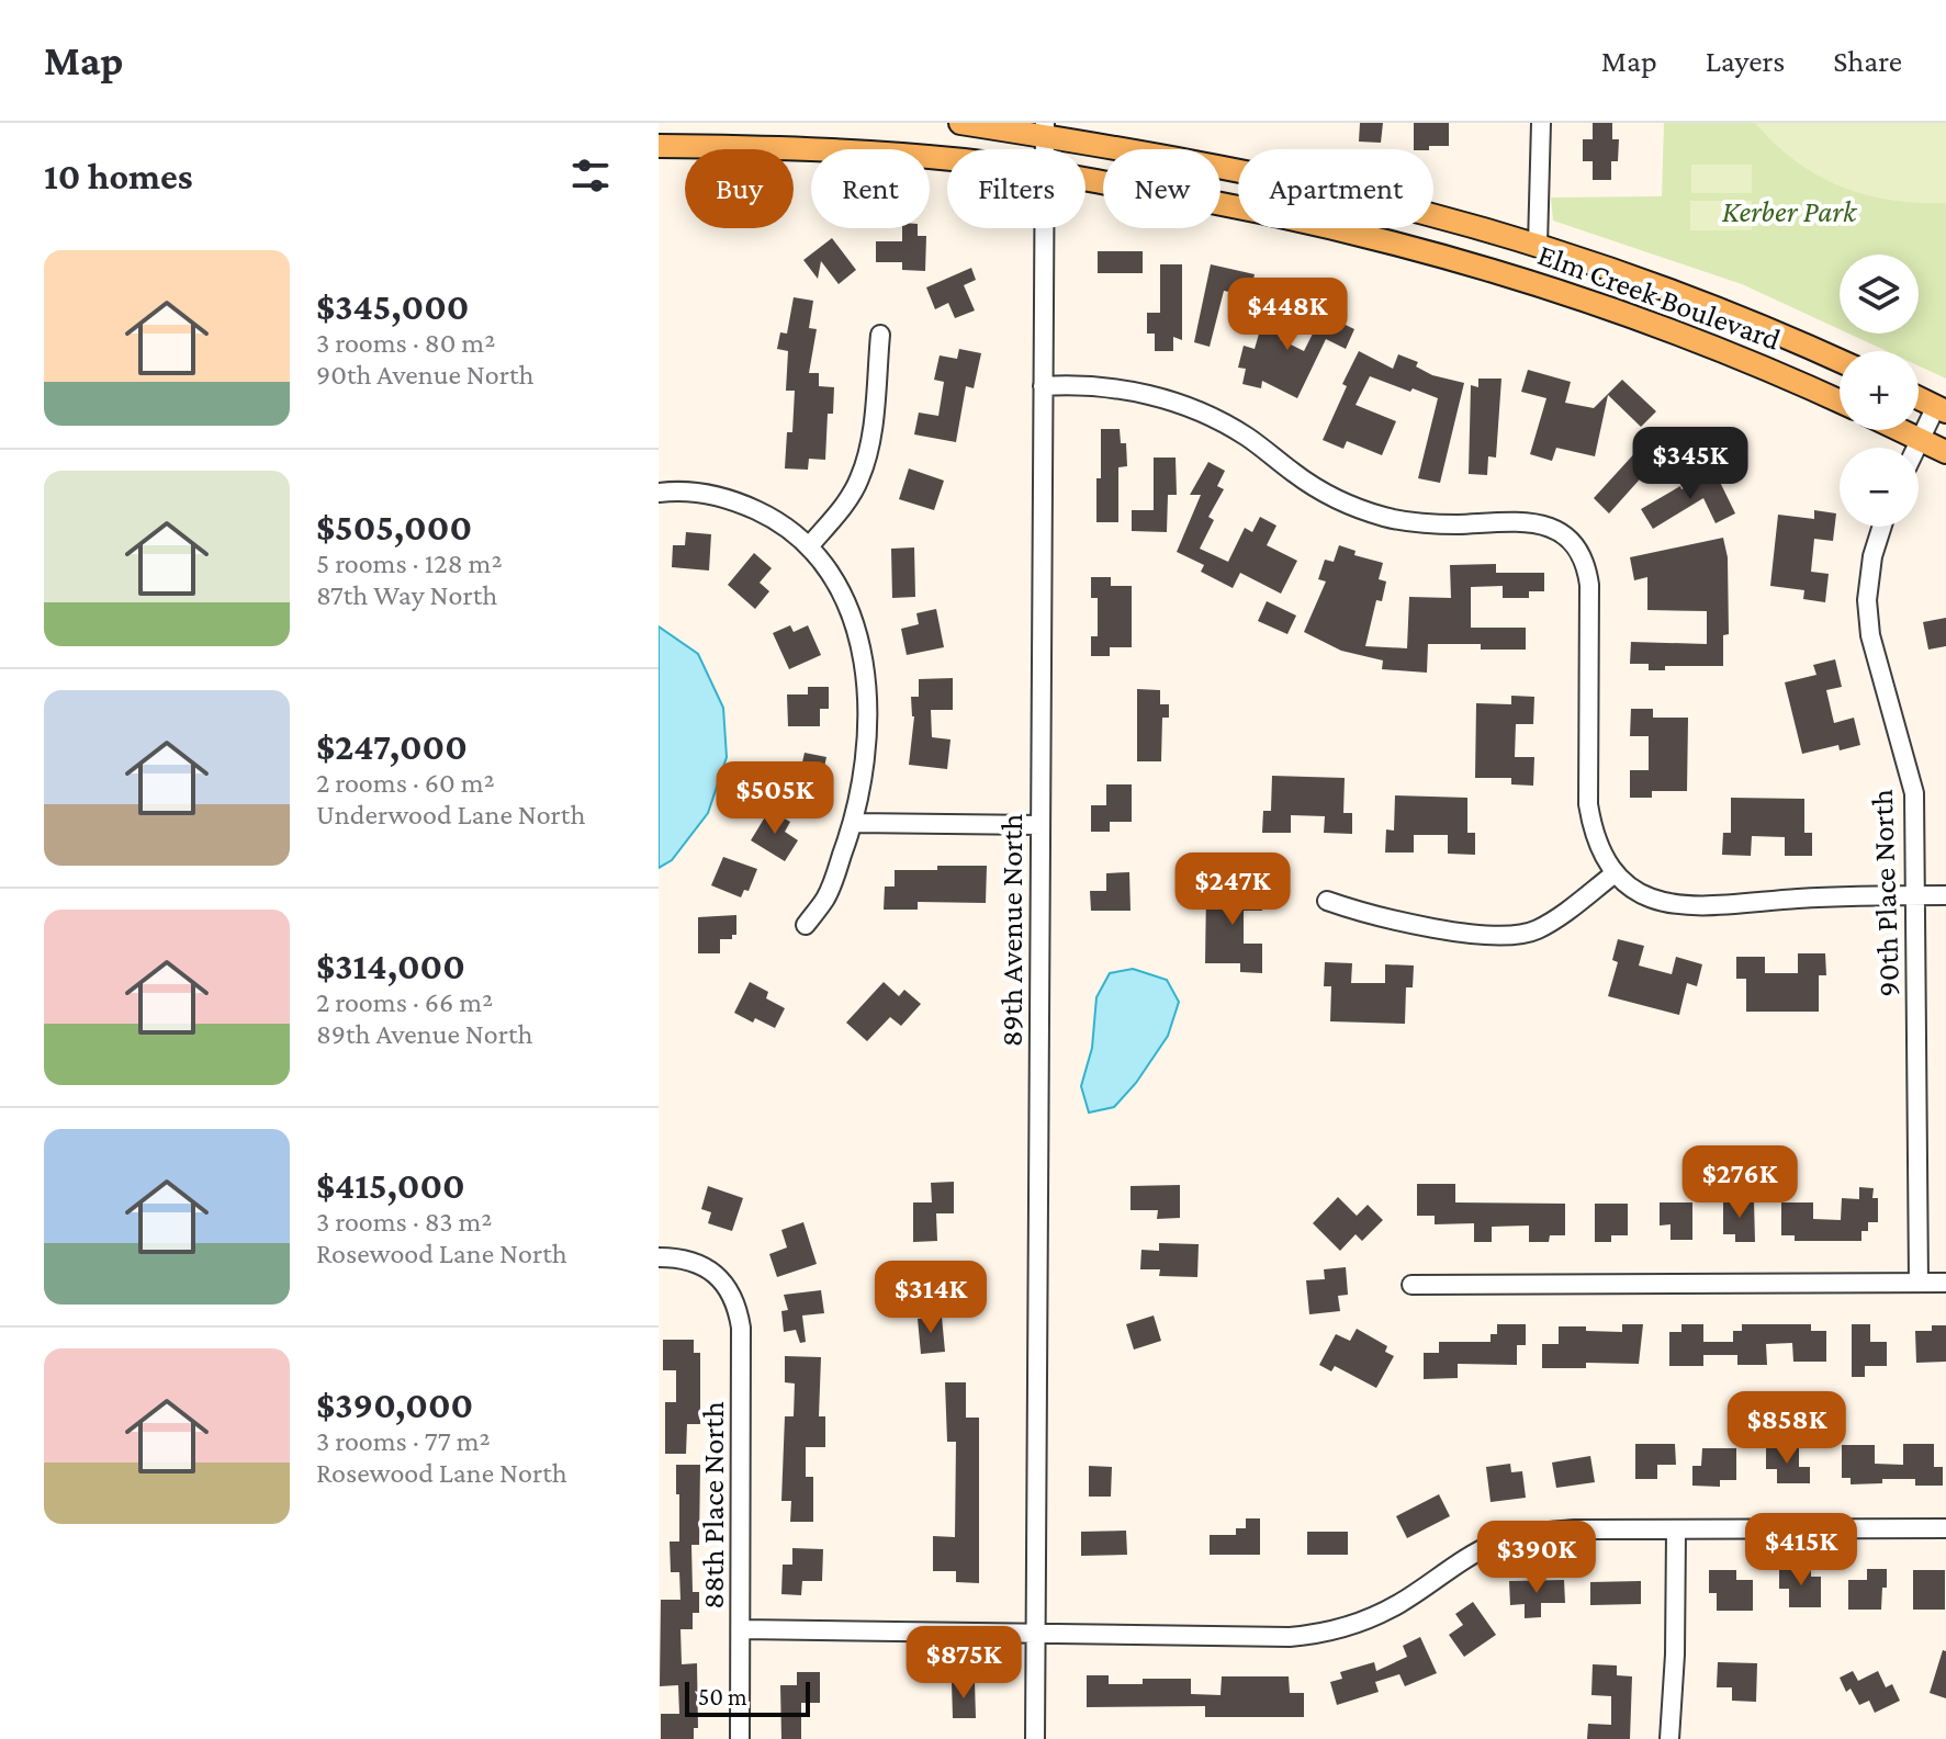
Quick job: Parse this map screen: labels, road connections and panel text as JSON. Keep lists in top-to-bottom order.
{
  "streets": {
    "main road": ["Elm Creek Boulevard"],
    "street": ["90th Place North", "89th Avenue North", "88th Place North"]
  },
  "parks": ["Kerber Park"],
  "scale_bar": "50 m",
  "page": {
    "header": "Map",
    "nav": ["Map", "Layers", "Share"],
    "heading": "10 homes",
    "chip": [
      "Buy",
      "Rent",
      "Filters",
      "New",
      "Apartment"
    ],
    "list": [
      {
        "name": "$345,000",
        "note": "3 rooms · 80 m² · 90th Avenue North"
      },
      {
        "name": "$505,000",
        "note": "5 rooms · 128 m² · 87th Way North"
      },
      {
        "name": "$247,000",
        "note": "2 rooms · 60 m² · Underwood Lane North"
      },
      {
        "name": "$314,000",
        "note": "2 rooms · 66 m² · 89th Avenue North"
      },
      {
        "name": "$415,000",
        "note": "3 rooms · 83 m² · Rosewood Lane North"
      },
      {
        "name": "$390,000",
        "note": "3 rooms · 77 m² · Rosewood Lane North"
      }
    ],
    "map_buttons": ["+", "−"],
    "price": [
      "$448K",
      "$345K",
      "$505K",
      "$247K",
      "$276K",
      "$314K",
      "$858K",
      "$415K",
      "$390K",
      "$875K"
    ],
    "scale": "50 m"
  }
}
